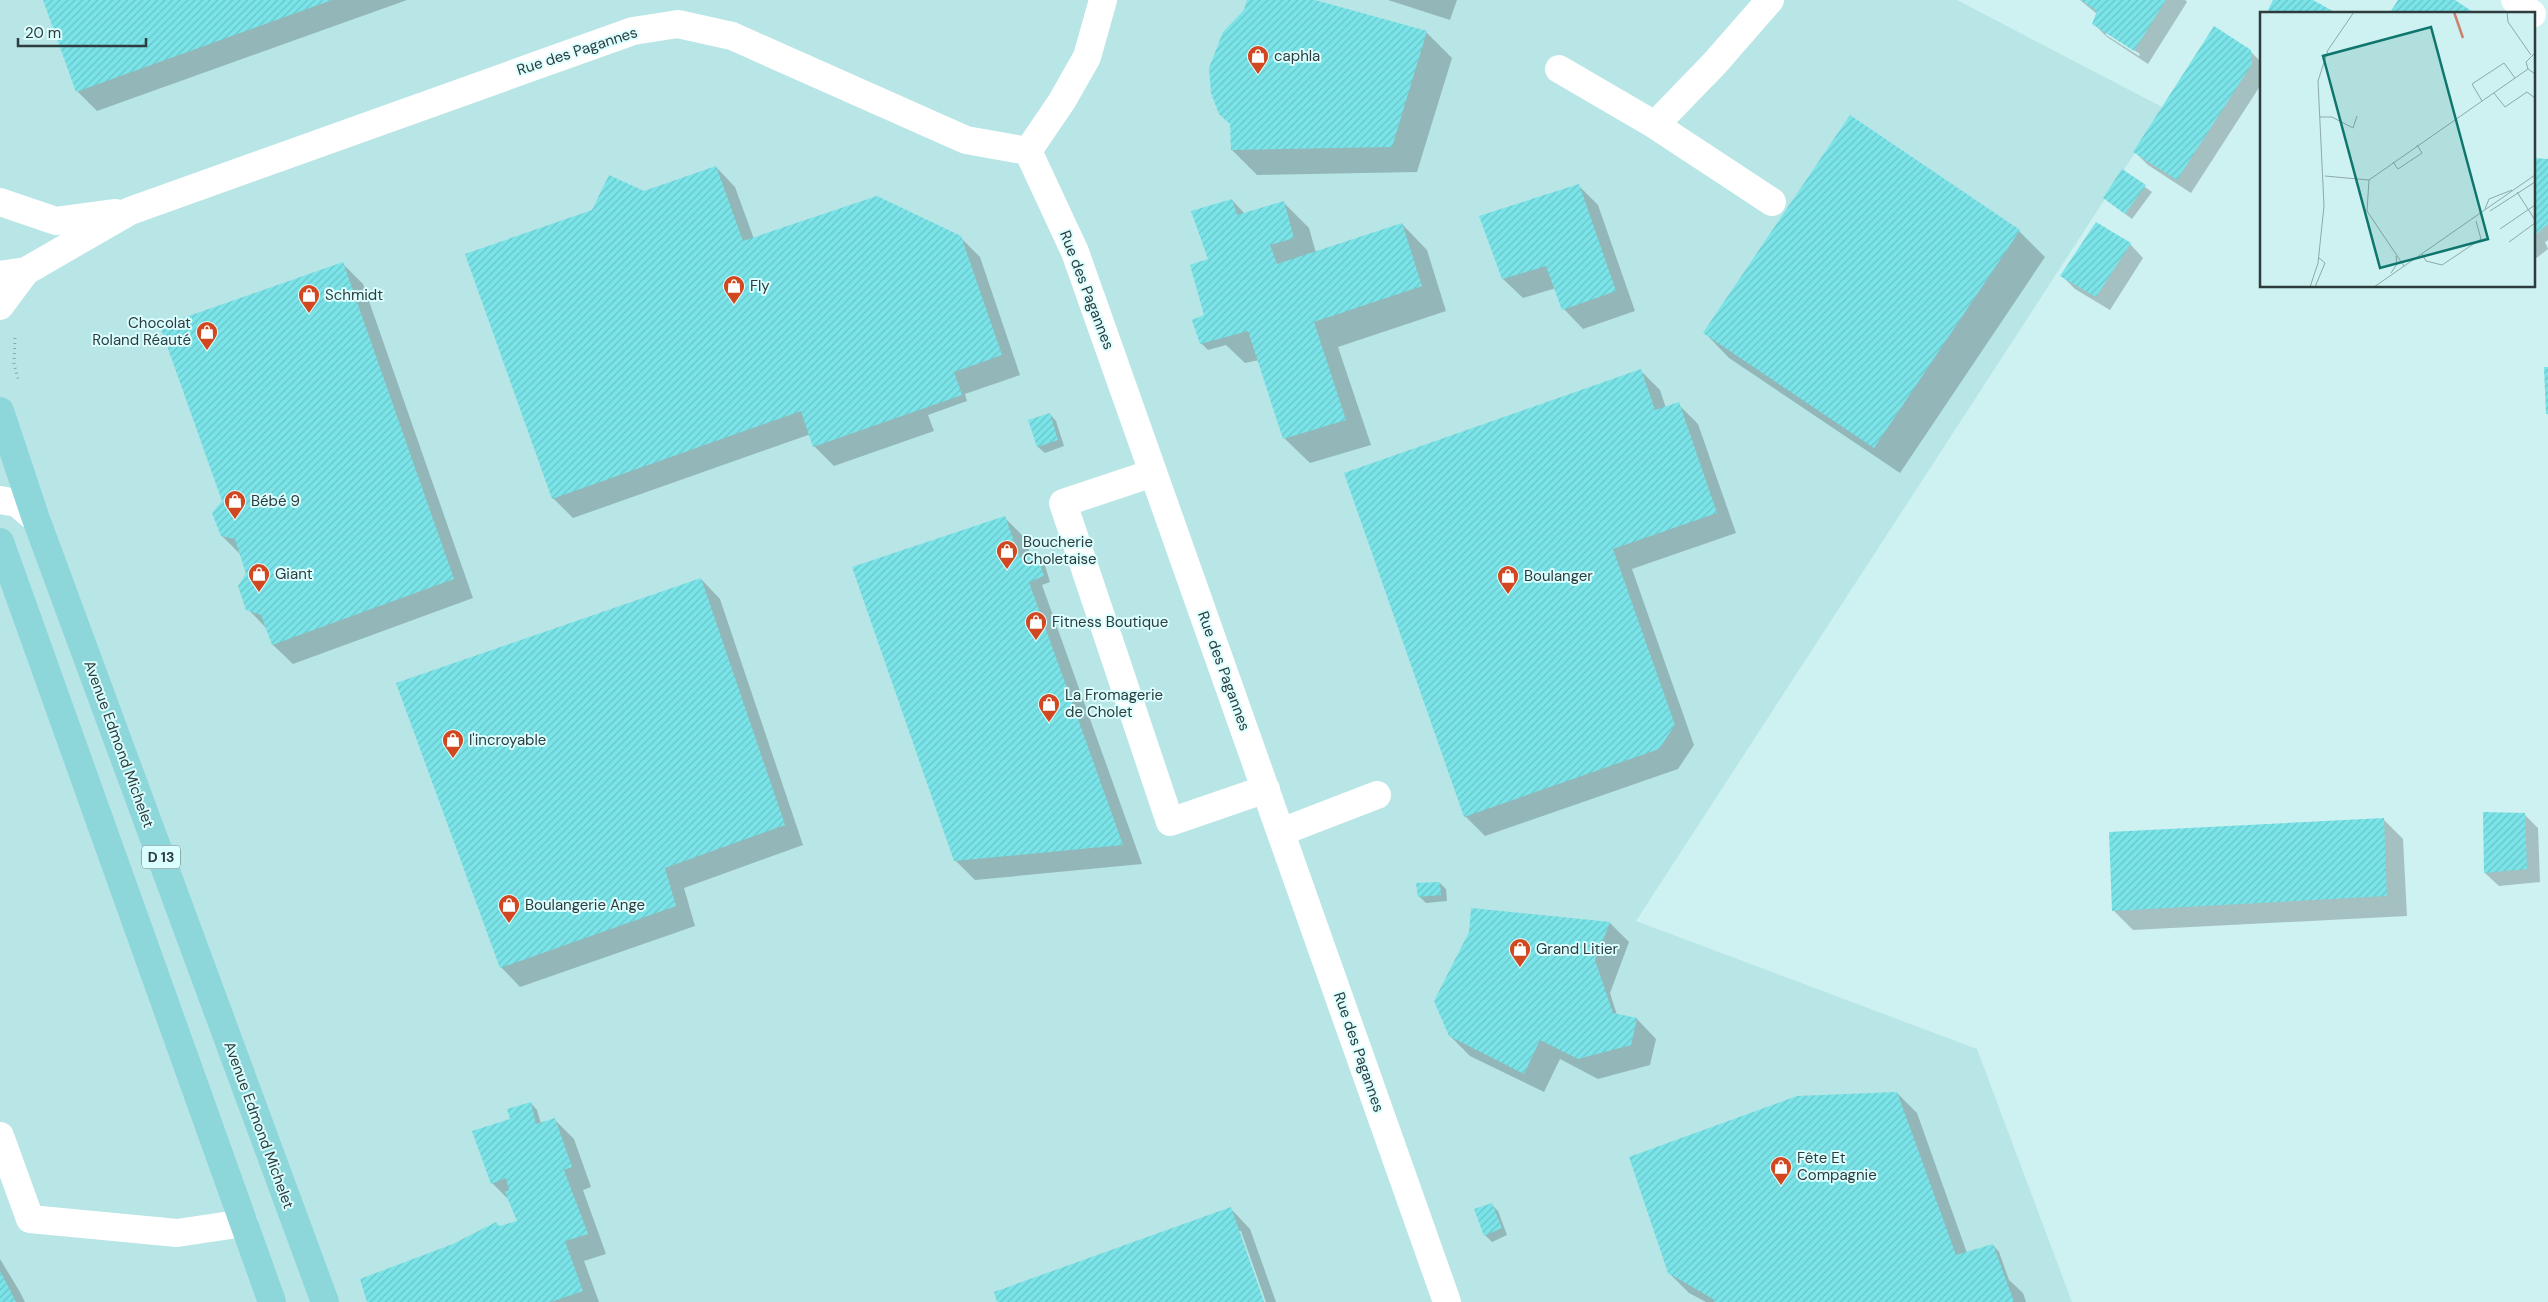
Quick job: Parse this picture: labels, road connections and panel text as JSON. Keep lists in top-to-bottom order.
{
  "streets": {
    "main road": ["Avenue Edmond Michelet", "D 13"],
    "street": ["Rue des Pagannes"]
  },
  "places": {
    "shop": [
      "caphla",
      "Fly",
      "Schmidt",
      "Chocolat Roland Réauté",
      "Bébé 9",
      "Boucherie Choletaise",
      "Giant",
      "Boulanger",
      "Fitness Boutique",
      "La Fromagerie de Cholet",
      "l'incroyable",
      "Boulangerie Ange",
      "Grand Litier",
      "Fête Et Compagnie"
    ]
  },
  "scale_bar": "20 m"
}
